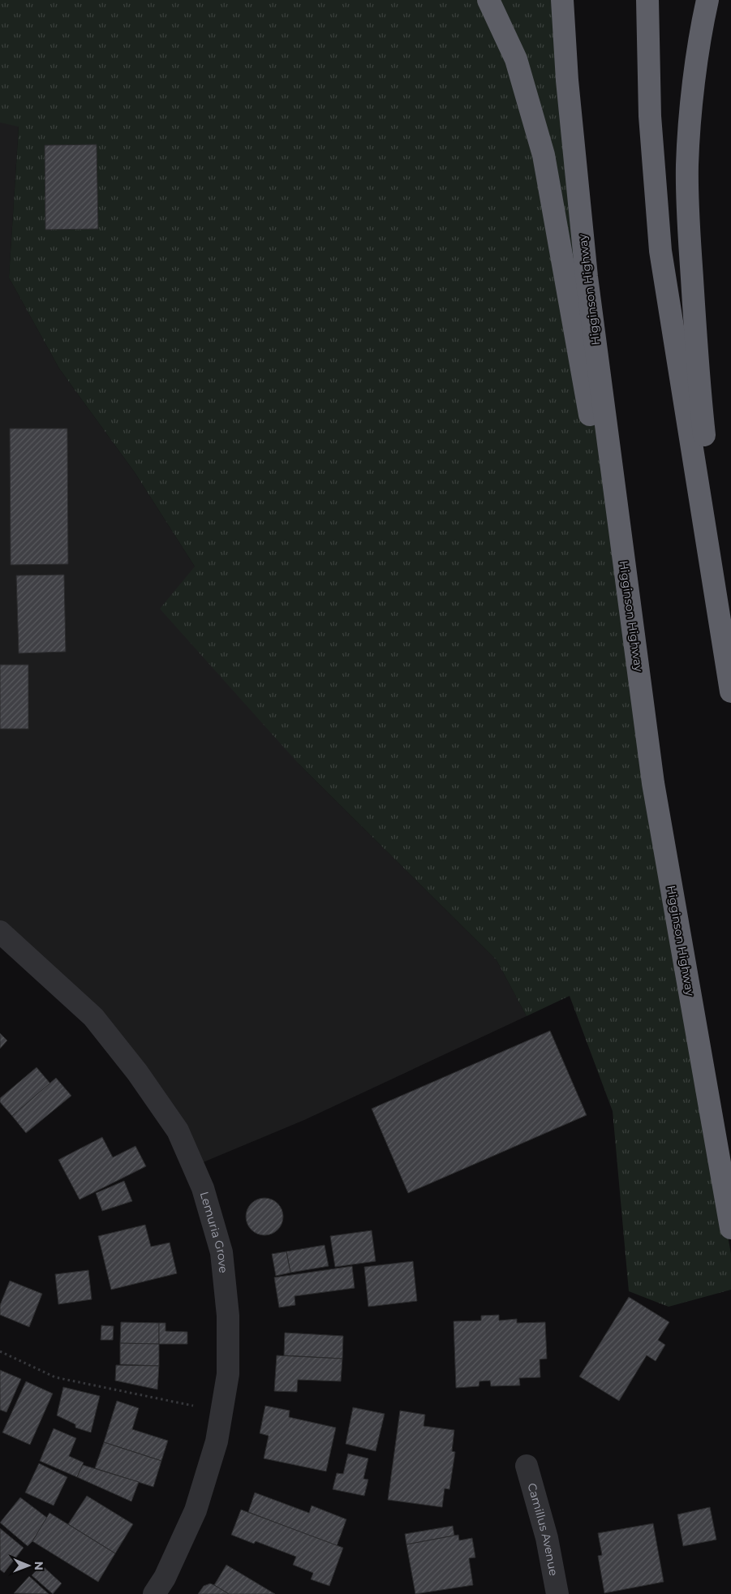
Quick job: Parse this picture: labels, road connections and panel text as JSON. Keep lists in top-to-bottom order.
{
  "streets": {
    "highway": ["Higginson Highway"],
    "street": ["Lemuria Grove", "Camillus Avenue"]
  },
  "north": "right"
}
